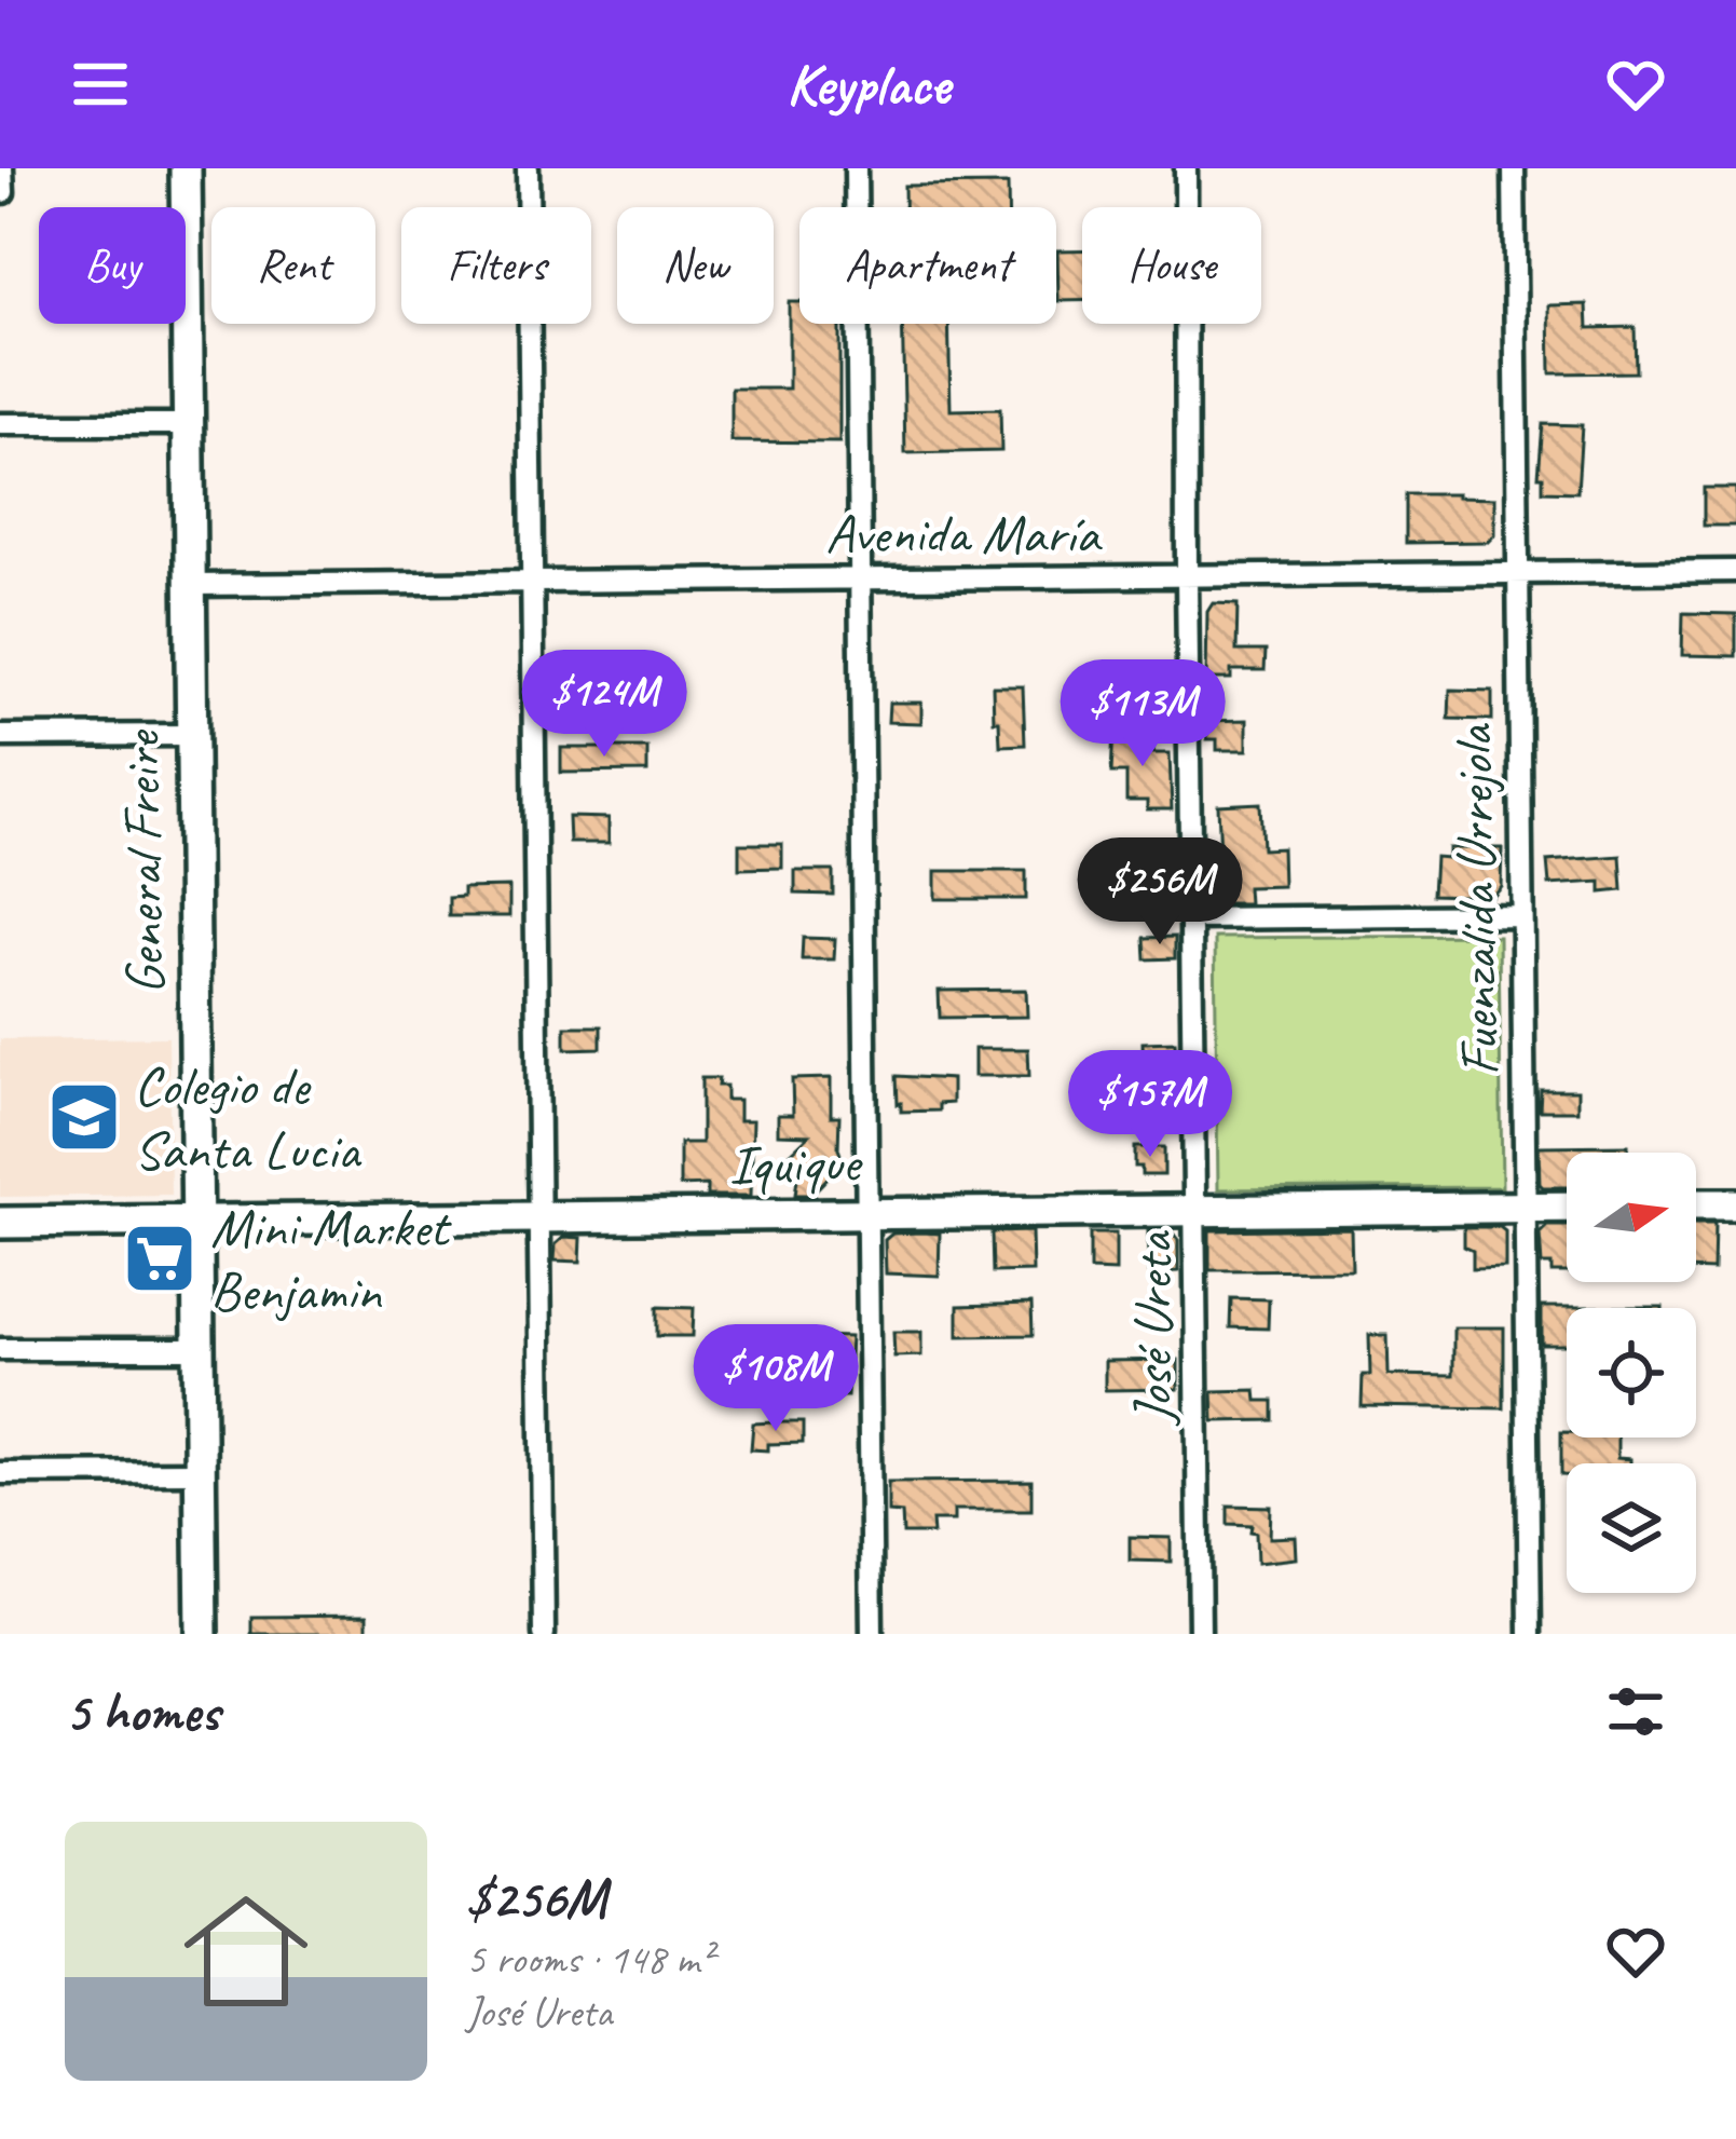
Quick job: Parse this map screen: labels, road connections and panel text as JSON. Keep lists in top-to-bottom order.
{
  "streets": {
    "street": [
      "Avenida María",
      "General Freire",
      "Fuenzalida Urrejola",
      "Iquique",
      "José Ureta"
    ]
  },
  "crossings": [
    ["Avenida María", "General Freire"],
    ["Avenida María", "Fuenzalida Urrejola"],
    ["Avenida María", "José Ureta"],
    ["General Freire", "Iquique"],
    ["Fuenzalida Urrejola", "Iquique"],
    ["Iquique", "José Ureta"]
  ],
  "places": {
    "school or university": ["Colegio de Santa Lucia"],
    "supermarket": ["Mini Market Benjamin"]
  },
  "north": "right",
  "page": {
    "header": "Keyplace",
    "chip": [
      "Buy",
      "Rent",
      "Filters",
      "New",
      "Apartment",
      "House"
    ],
    "price": [
      "$124M",
      "$113M",
      "$256M",
      "$157M",
      "$108M"
    ],
    "heading": "5 homes",
    "list": [
      {
        "name": "$256M",
        "note": "5 rooms · 148 m² · José Ureta"
      }
    ]
  }
}
